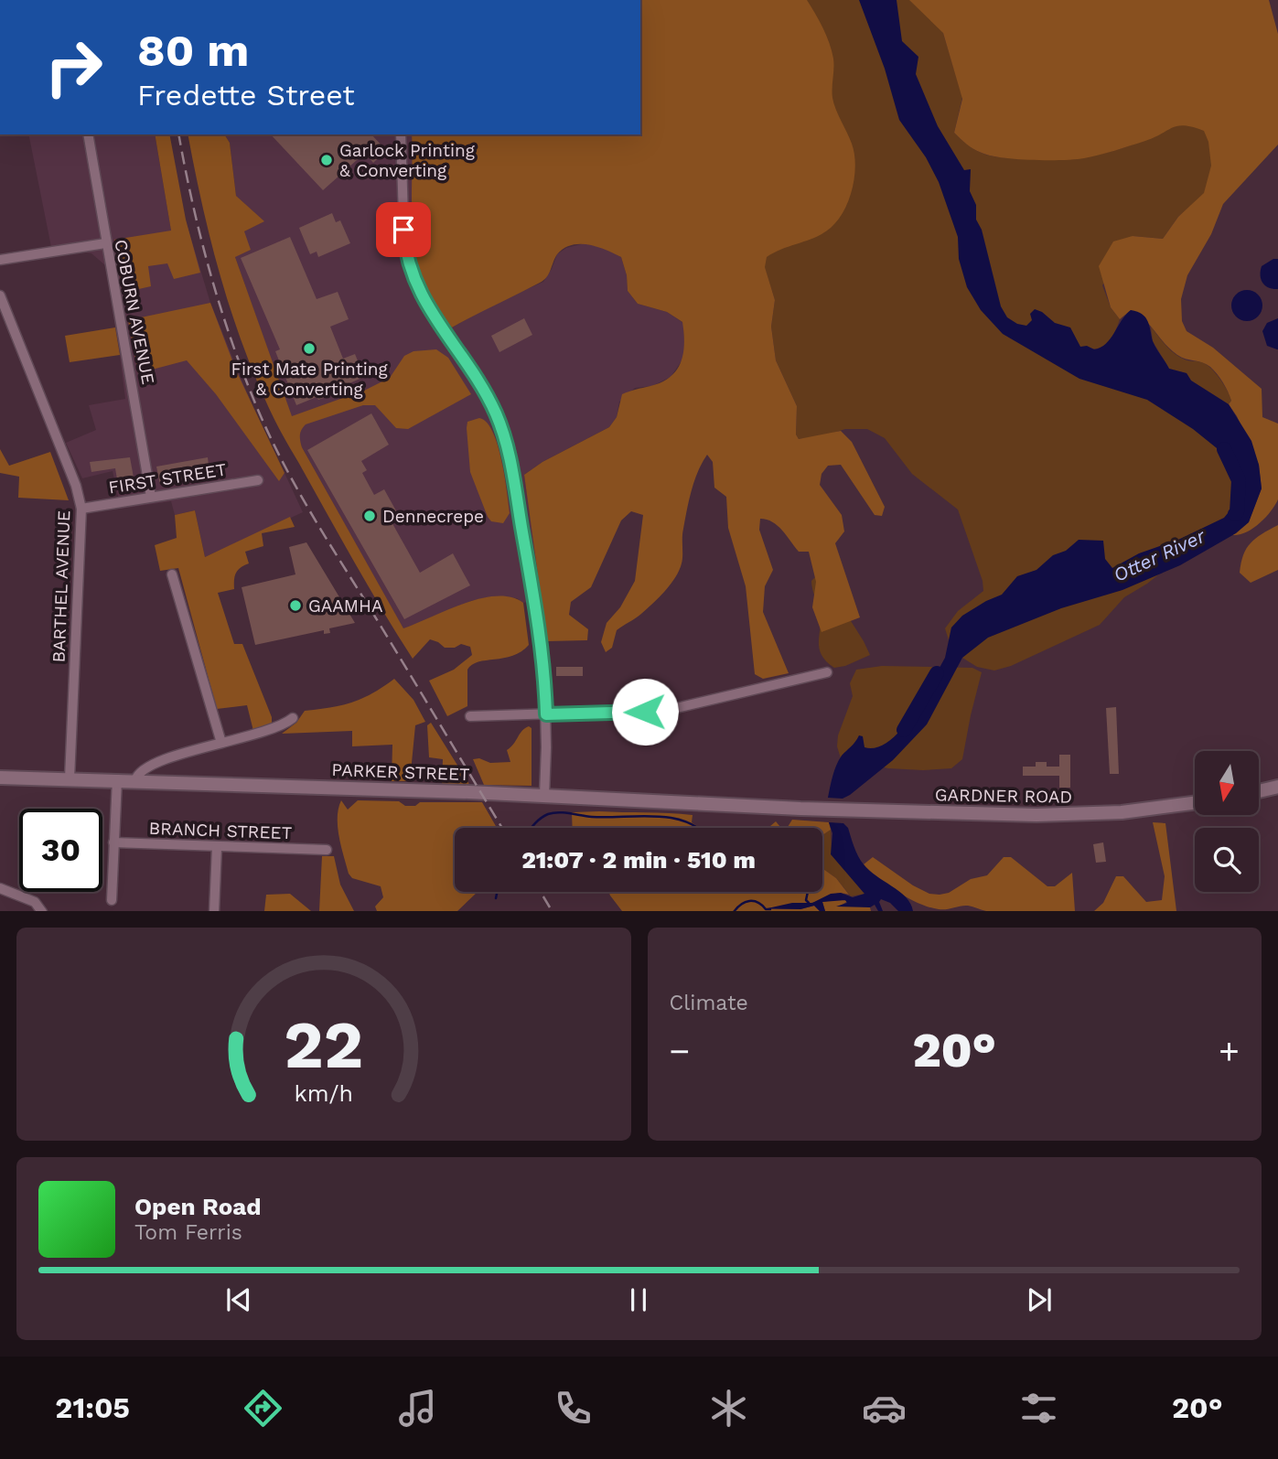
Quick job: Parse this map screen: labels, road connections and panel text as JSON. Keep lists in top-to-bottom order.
{
  "streets": {
    "main road": ["PARKER STREET", "GARDNER ROAD"],
    "street": [
      "COBURN AVENUE",
      "FIRST STREET",
      "BARTHEL AVENUE",
      "BRANCH STREET"
    ]
  },
  "crossings": [
    ["COBURN AVENUE", "FIRST STREET"],
    ["FIRST STREET", "BARTHEL AVENUE"],
    ["BARTHEL AVENUE", "PARKER STREET"],
    ["PARKER STREET", "GARDNER ROAD"]
  ],
  "water": ["Otter River"],
  "places": [
    "Garlock Printing & Converting",
    "First Mate Printing & Converting",
    "Dennecrepe",
    "GAAMHA"
  ],
  "north": "bottom",
  "page": {
    "turn": ["80 m", "Fredette Street"],
    "limit": "30",
    "trip": "21:07 · 2 min · 510 m",
    "tile": "Climate",
    "heat": ["−", "20°", "+"],
    "song": ["Open Road", "Tom Ferris"],
    "tabs": ["21:05", "20°"],
    "gauge": ["22", "km/h"]
  }
}
